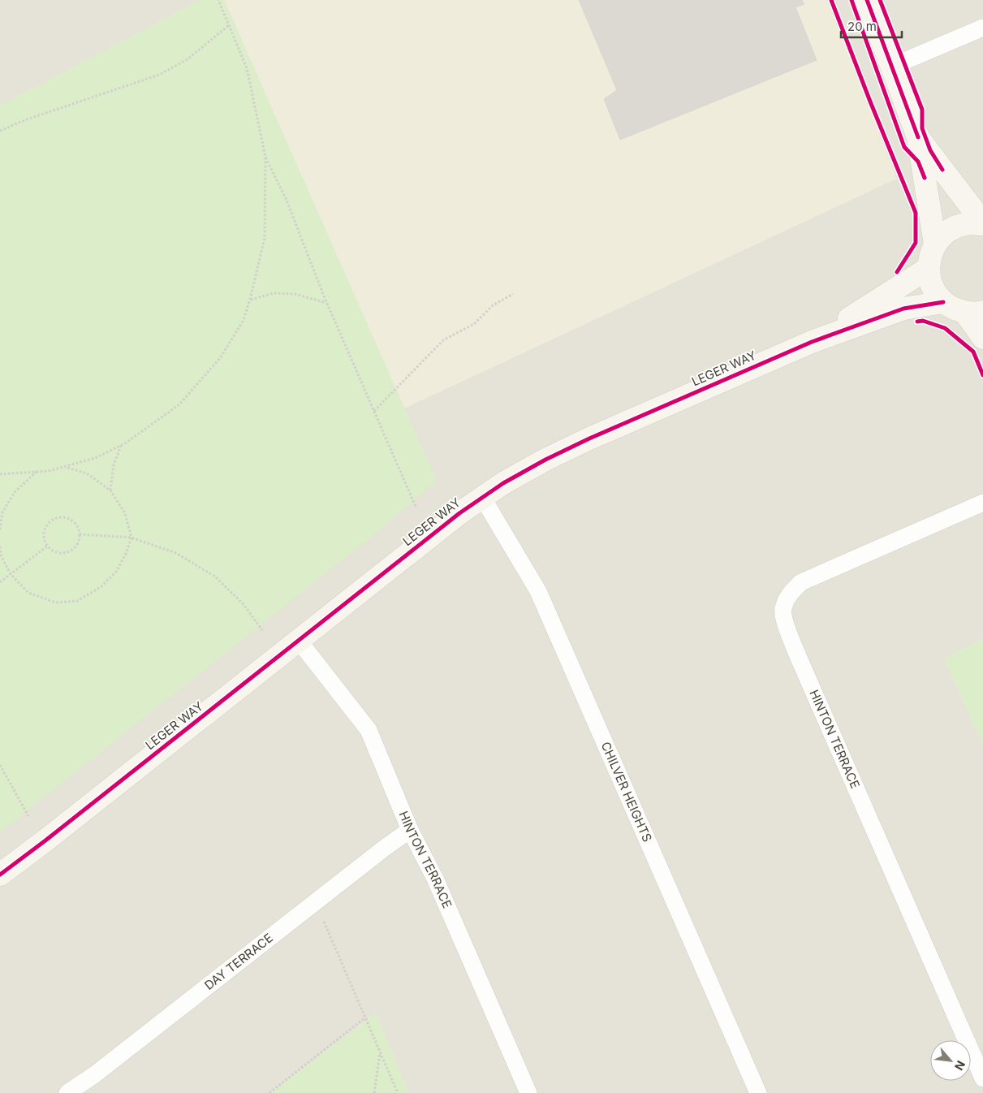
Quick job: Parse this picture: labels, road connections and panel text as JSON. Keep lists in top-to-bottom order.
{
  "streets": {
    "street": [
      "LEGER WAY",
      "HINTON TERRACE",
      "CHILVER HEIGHTS",
      "DAY TERRACE"
    ]
  },
  "crossings": [
    ["LEGER WAY", "HINTON TERRACE"],
    ["LEGER WAY", "CHILVER HEIGHTS"],
    ["HINTON TERRACE", "DAY TERRACE"]
  ],
  "scale_bar": "20 m",
  "north": "bottom right"
}
